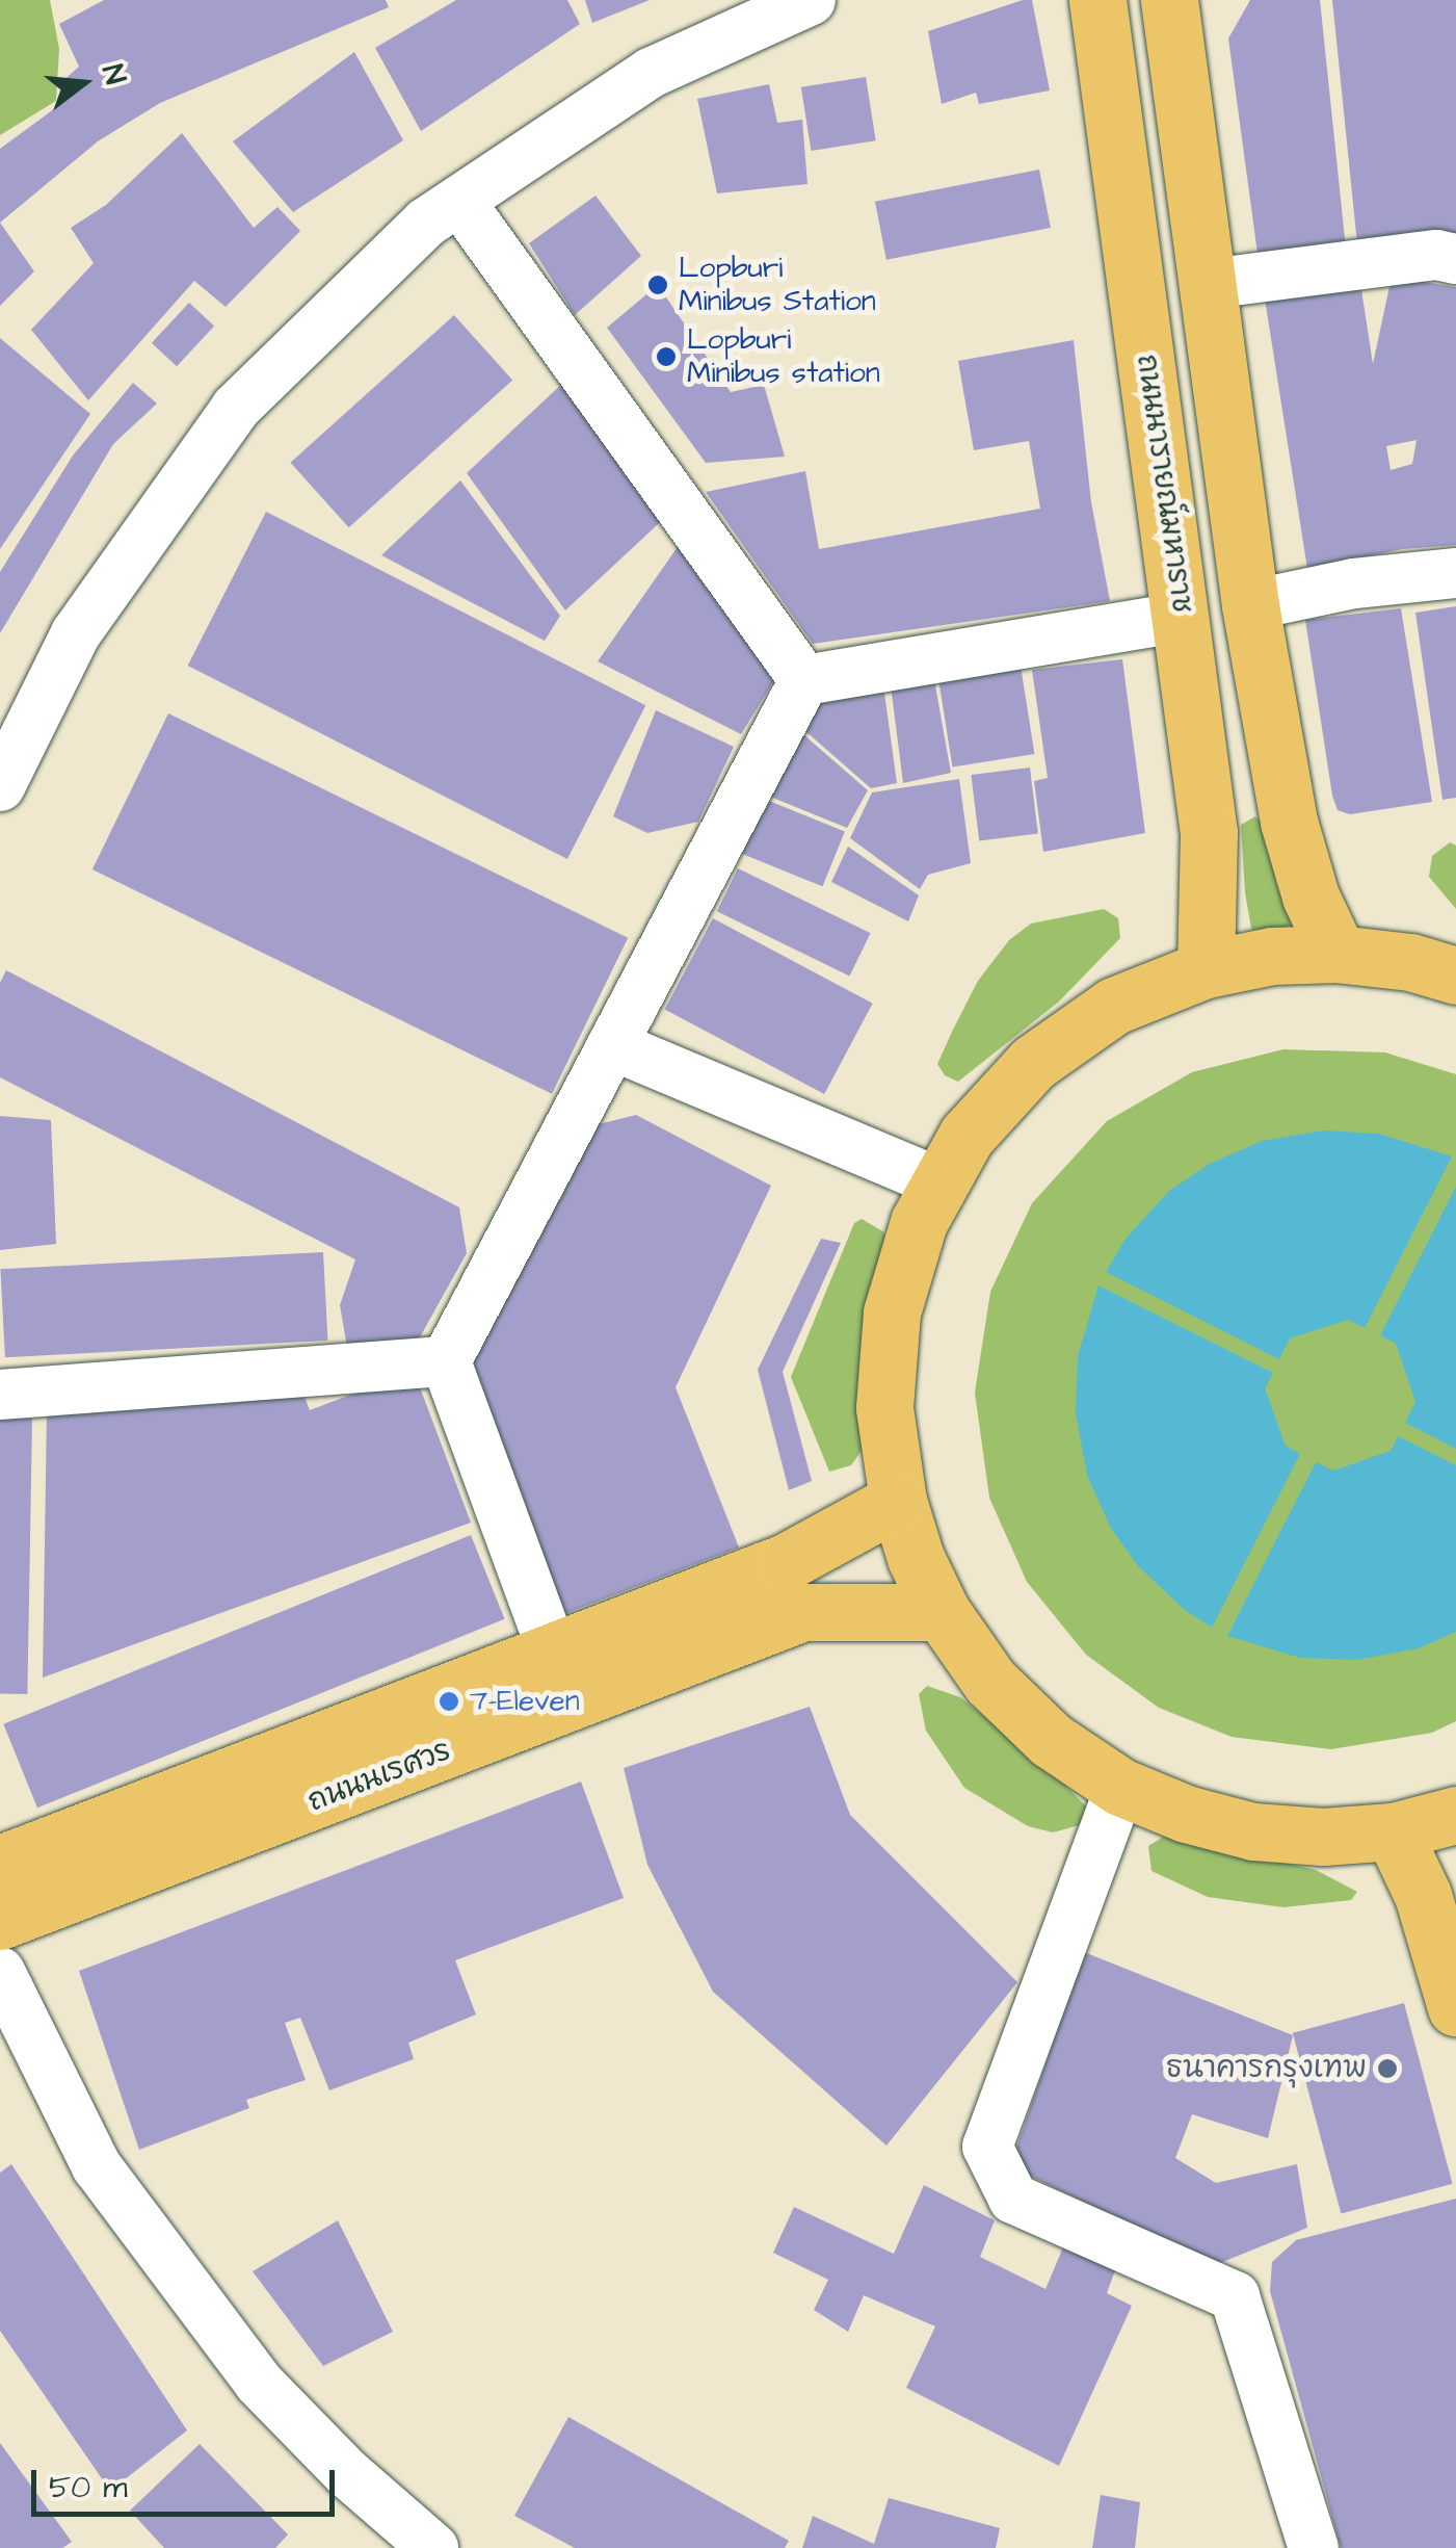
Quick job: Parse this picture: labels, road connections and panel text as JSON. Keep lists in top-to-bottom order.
{
  "streets": {
    "main road": ["ถนนนารายณ์มหาราช", "ถนนนเรศวร"]
  },
  "places": [
    "Lopburi Minibus Station",
    "Lopburi Minibus station",
    "7-Eleven",
    "ธนาคารกรุงเทพ"
  ],
  "scale_bar": "50 m",
  "north": "right"
}
